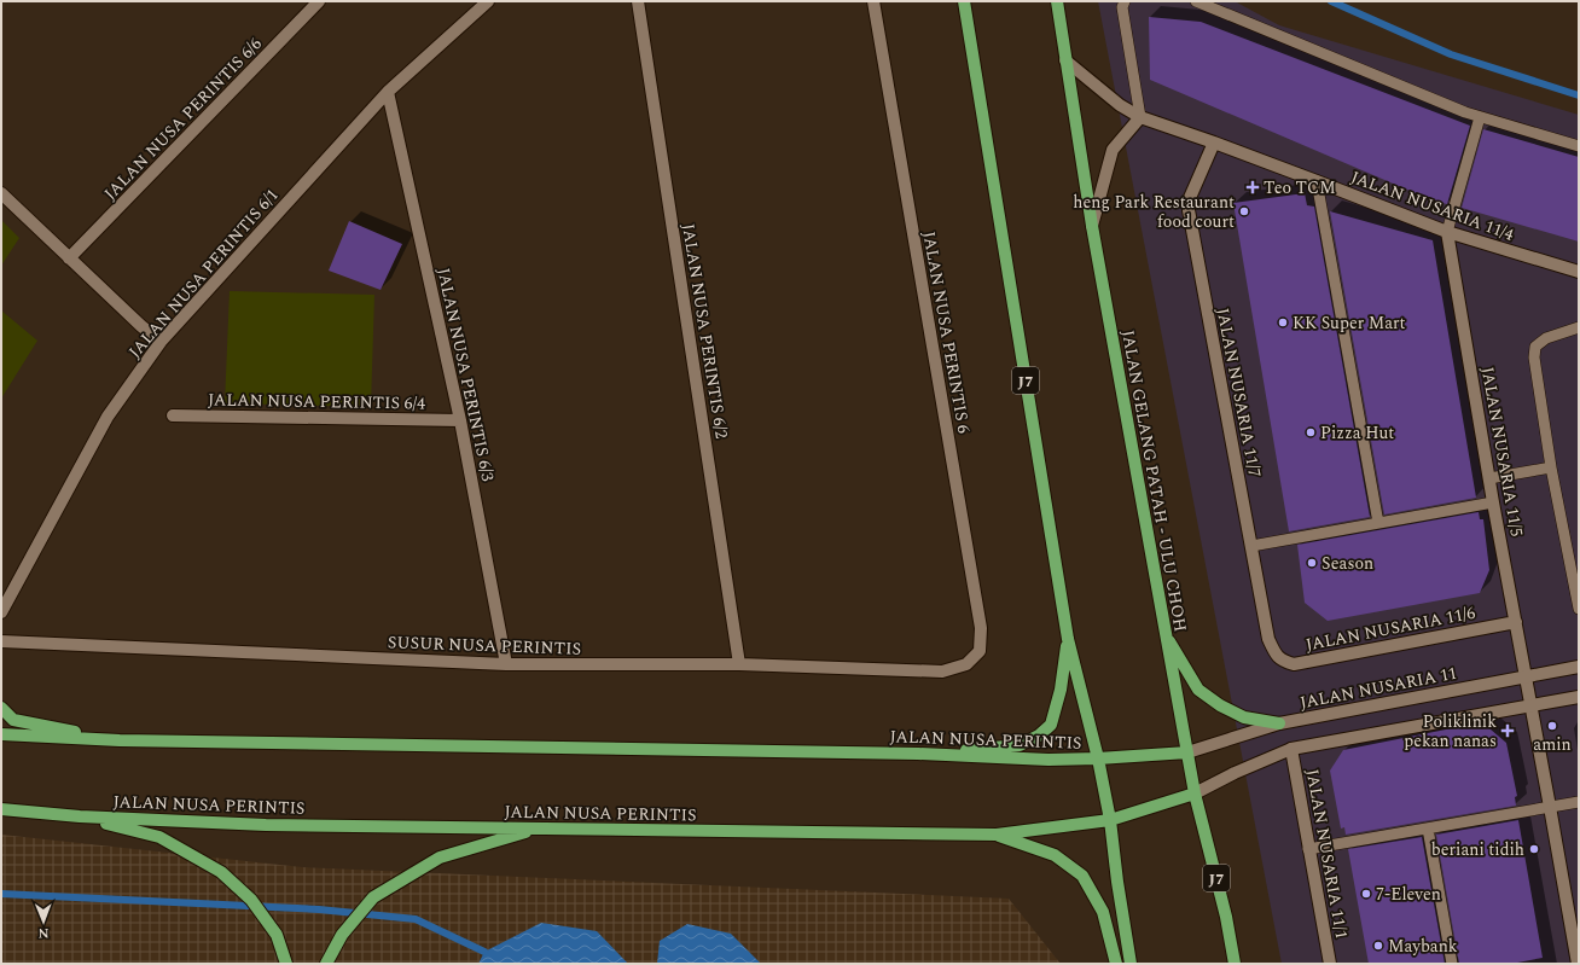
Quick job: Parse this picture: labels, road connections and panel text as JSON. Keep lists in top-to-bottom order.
{
  "streets": {
    "main road": ["J7", "JALAN GELANG PATAH - ULU CHOH", "JALAN NUSA PERINTIS"],
    "street": [
      "JALAN NUSA PERINTIS 6/6",
      "JALAN NUSARIA 11/4",
      "JALAN NUSA PERINTIS 6/1",
      "JALAN NUSA PERINTIS 6/2",
      "JALAN NUSA PERINTIS 6",
      "JALAN NUSA PERINTIS 6/3",
      "JALAN NUSARIA 11/7",
      "JALAN NUSA PERINTIS 6/4",
      "JALAN NUSARIA 11/5",
      "JALAN NUSARIA 11/6",
      "SUSUR NUSA PERINTIS",
      "JALAN NUSARIA 11",
      "JALAN NUSARIA 11/1"
    ]
  },
  "crossings": [
    ["JALAN NUSARIA 11/4", "JALAN NUSARIA 11/7"],
    ["JALAN NUSARIA 11/4", "JALAN NUSARIA 11/5"],
    ["JALAN NUSARIA 11/4", "JALAN GELANG PATAH - ULU CHOH"],
    ["JALAN NUSA PERINTIS 6/1", "JALAN NUSA PERINTIS 6/3"],
    ["JALAN NUSA PERINTIS 6/2", "SUSUR NUSA PERINTIS"],
    ["JALAN NUSA PERINTIS 6", "SUSUR NUSA PERINTIS"],
    ["JALAN NUSA PERINTIS 6/3", "JALAN NUSA PERINTIS 6/4"],
    ["JALAN NUSA PERINTIS 6/3", "SUSUR NUSA PERINTIS"],
    ["J7", "JALAN NUSA PERINTIS"],
    ["JALAN NUSARIA 11/7", "JALAN NUSARIA 11/6"],
    ["JALAN NUSARIA 11/5", "JALAN NUSARIA 11/6"],
    ["JALAN NUSARIA 11/5", "JALAN NUSARIA 11"],
    ["JALAN GELANG PATAH - ULU CHOH", "JALAN NUSARIA 11"],
    ["JALAN GELANG PATAH - ULU CHOH", "JALAN NUSA PERINTIS"],
    ["JALAN NUSARIA 11", "JALAN NUSA PERINTIS"]
  ],
  "places": {
    "health": ["Teo TCM", "Poliklinik pekan nanas"],
    "other": [
      "heng Park Restaurant food court",
      "KK Super Mart",
      "Pizza Hut",
      "Season",
      "amin",
      "beriani tidih",
      "7-Eleven",
      "Maybank"
    ]
  },
  "north": "bottom"
}
